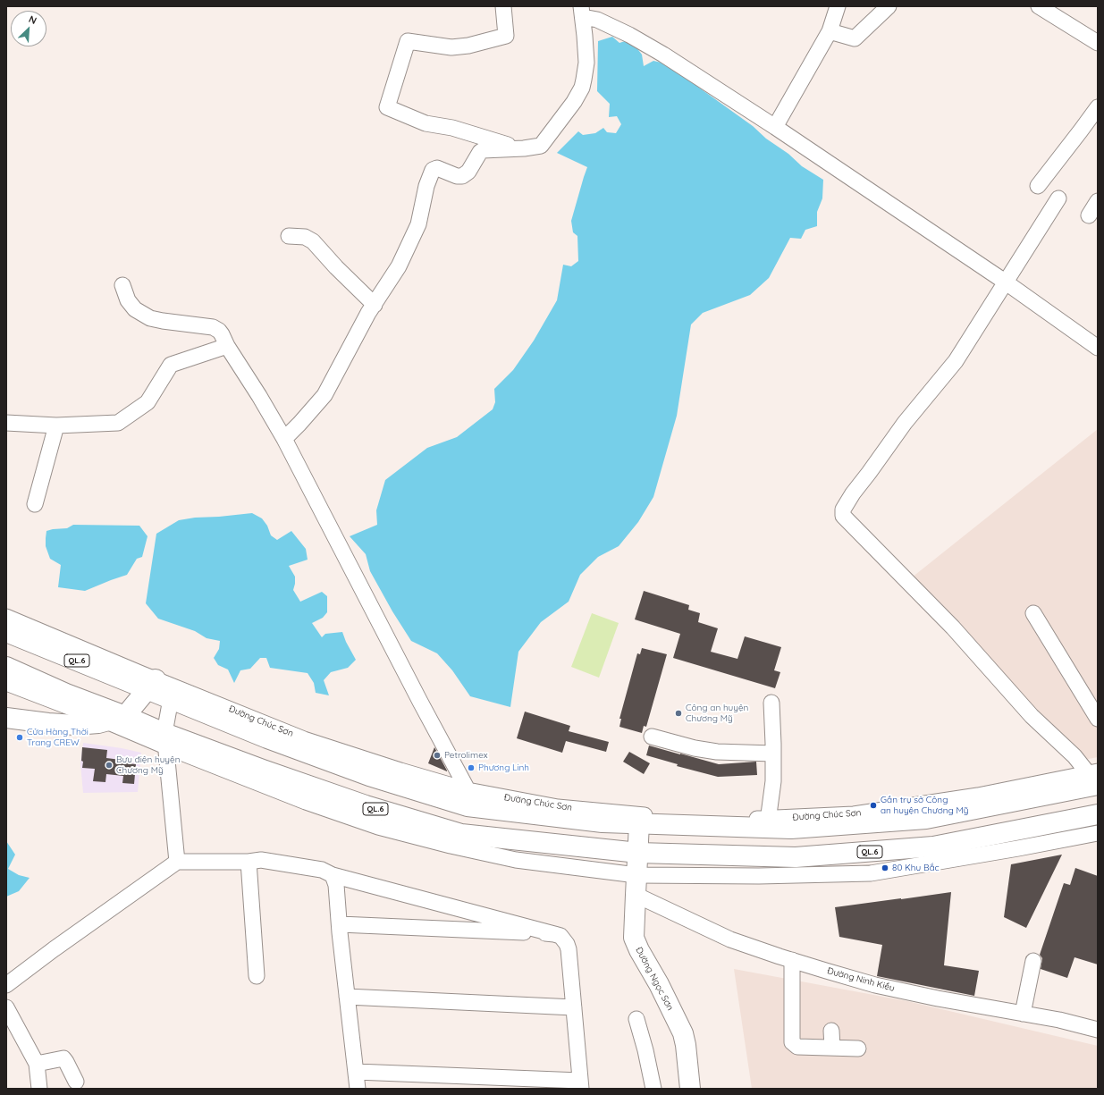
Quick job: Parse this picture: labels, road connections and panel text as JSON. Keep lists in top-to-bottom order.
{
  "streets": {
    "main road": ["QL.6", "Đường Chúc Sơn", "Đường Ngọc Sơn"],
    "street": ["Đường Ninh Kiều"]
  },
  "crossings": [
    ["QL.6", "Đường Ngọc Sơn"],
    ["Đường Chúc Sơn", "Đường Ngọc Sơn"],
    ["Đường Ngọc Sơn", "Đường Ninh Kiều"]
  ],
  "places": [
    "Công an huyện Chương Mỹ",
    "Cửa Hàng Thời Trang CREW",
    "Petrolimex",
    "Bưu điện huyện Chương Mỹ",
    "Phương Linh",
    "Gần trụ sở Công an huyện Chương Mỹ",
    "80 Khu Bắc"
  ],
  "north": "top right"
}
